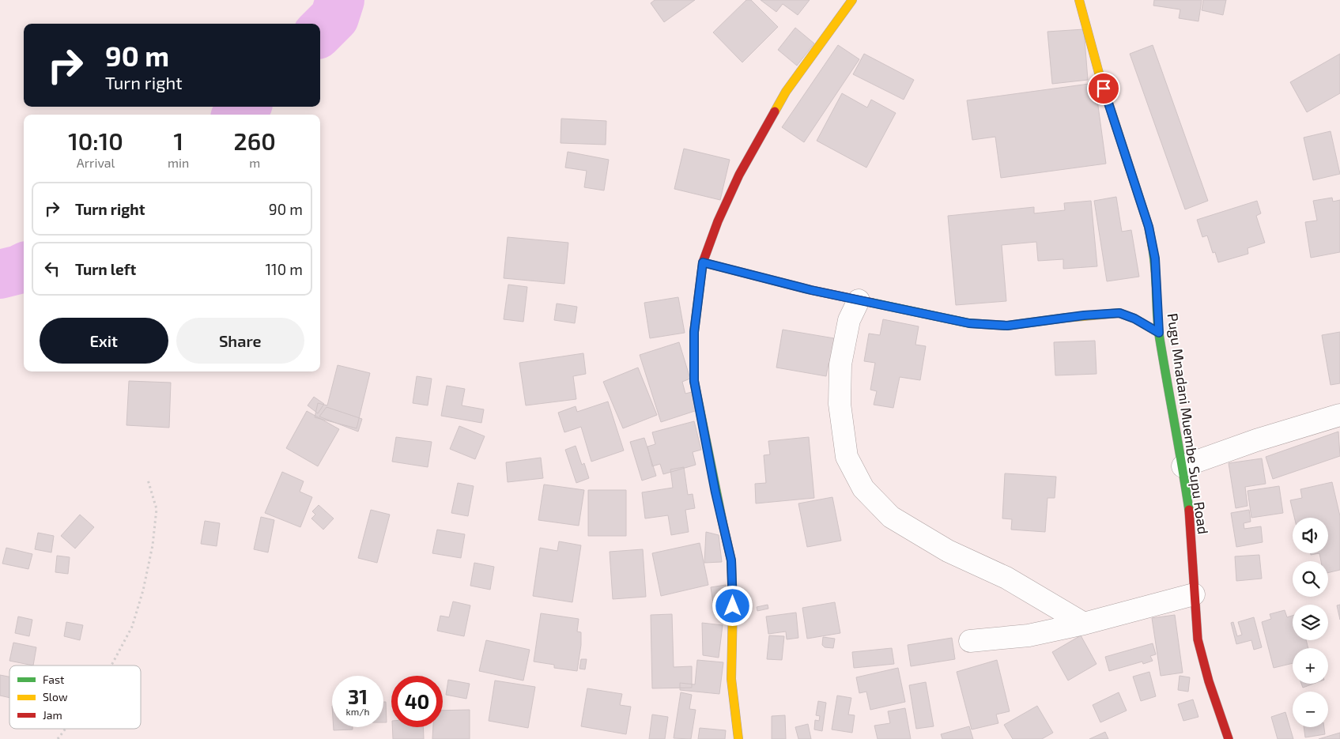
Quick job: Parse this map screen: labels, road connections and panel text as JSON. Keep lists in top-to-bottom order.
{
  "streets": {
    "street": ["Pugu Mnadani Muembe Supu Road"]
  },
  "legend": ["Fast", "Slow", "Jam"],
  "page": {
    "turn": ["90 m", "Turn right"],
    "eta": [
      "10:10",
      "Arrival",
      "1",
      "min",
      "260",
      "m"
    ],
    "list": [
      {
        "name": "Turn right",
        "value": "90 m"
      },
      {
        "name": "Turn left",
        "value": "110 m"
      }
    ],
    "buttons": ["Exit", "Share"],
    "map_buttons": ["+", "−"],
    "speed": "31 km/h",
    "limit": "40"
  }
}
